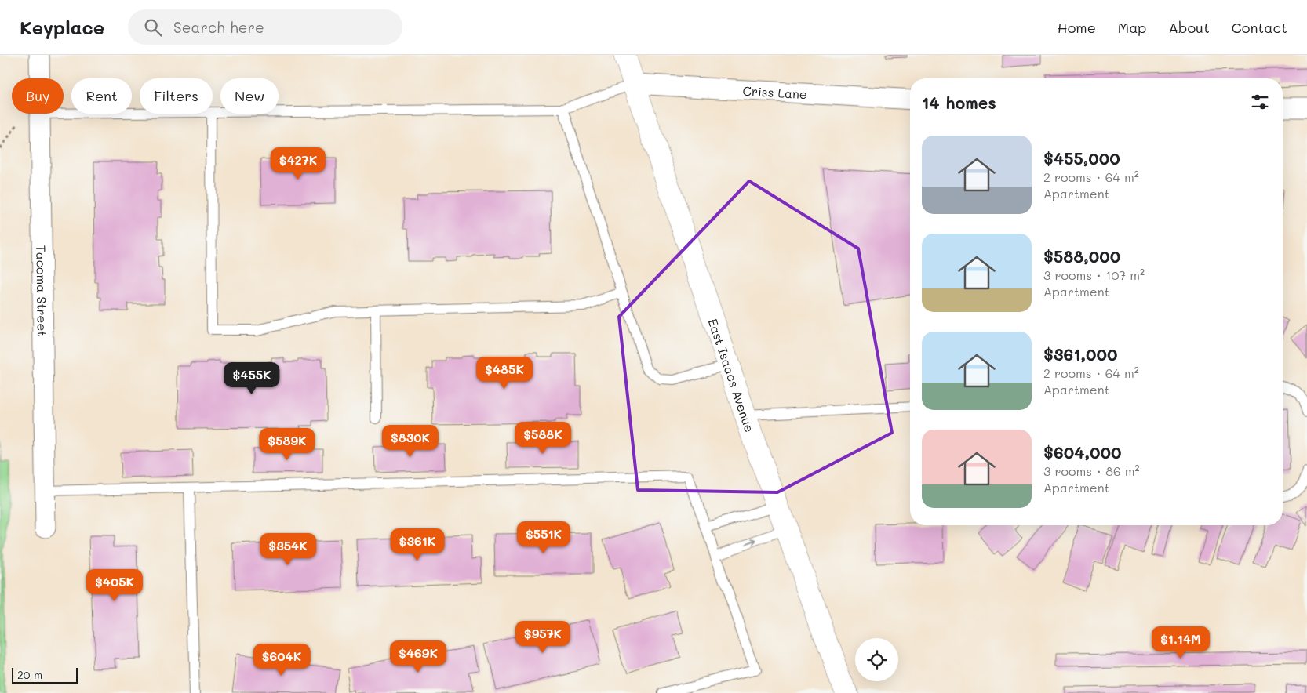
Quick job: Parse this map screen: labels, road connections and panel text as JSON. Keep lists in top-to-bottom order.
{
  "streets": {
    "main road": ["East Isaacs Avenue"],
    "street": ["Criss Lane", "Tacoma Street"]
  },
  "crossings": [
    ["Criss Lane", "East Isaacs Avenue"]
  ],
  "scale_bar": "20 m",
  "page": {
    "header": "Keyplace",
    "search": "Search here",
    "nav": [
      "Home",
      "Map",
      "About",
      "Contact"
    ],
    "chip": [
      "Buy",
      "Rent",
      "Filters",
      "New"
    ],
    "heading": "14 homes",
    "list": [
      {
        "name": "$455,000",
        "note": "2 rooms · 64 m² · Apartment"
      },
      {
        "name": "$588,000",
        "note": "3 rooms · 107 m² · Apartment"
      },
      {
        "name": "$361,000",
        "note": "2 rooms · 64 m² · Apartment"
      },
      {
        "name": "$604,000",
        "note": "3 rooms · 86 m² · Apartment"
      }
    ],
    "price": [
      "$427K",
      "$485K",
      "$455K",
      "$588K",
      "$830K",
      "$589K",
      "$551K",
      "$361K",
      "$354K",
      "$405K",
      "$957K",
      "$1.14M",
      "$469K",
      "$604K"
    ],
    "scale": "20 m"
  }
}
